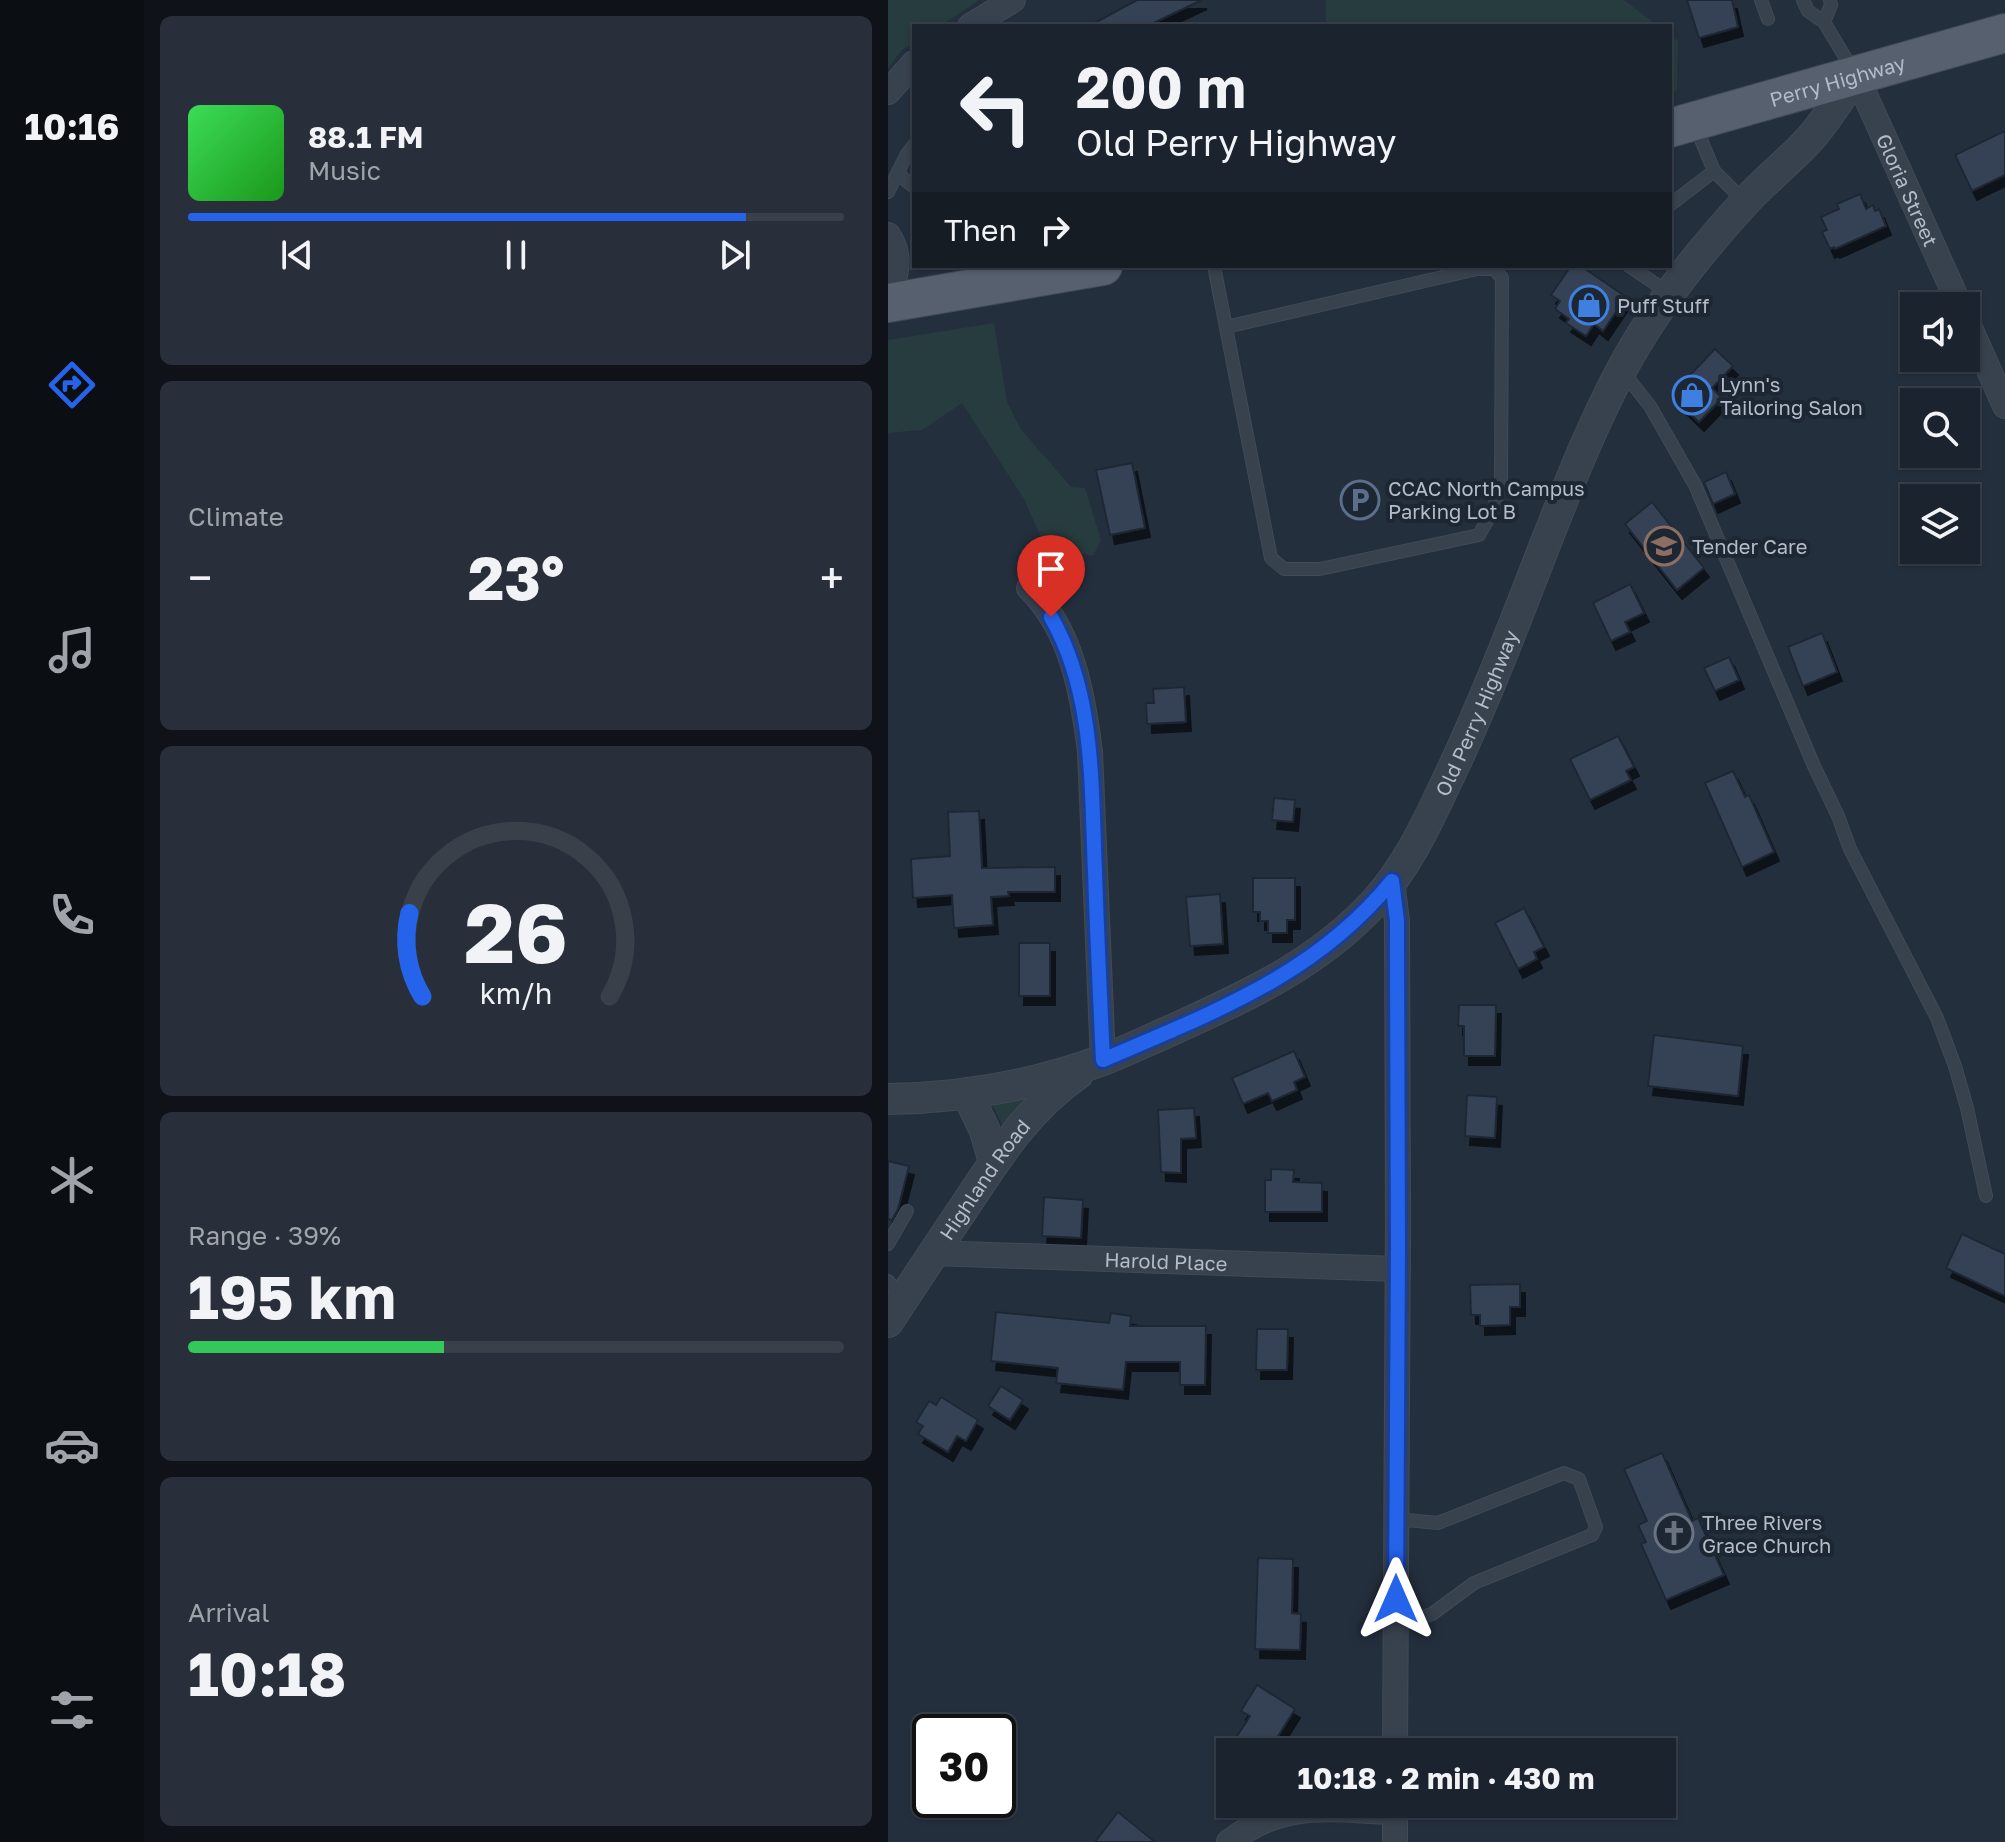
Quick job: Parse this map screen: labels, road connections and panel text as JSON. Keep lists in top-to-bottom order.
{
  "streets": {
    "main road": ["Perry Highway"],
    "street": [
      "Gloria Street",
      "Old Perry Highway",
      "Highland Road",
      "Harold Place"
    ]
  },
  "crossings": [
    ["Perry Highway", "Gloria Street"],
    ["Perry Highway", "Old Perry Highway"],
    ["Gloria Street", "Old Perry Highway"],
    ["Old Perry Highway", "Highland Road"],
    ["Highland Road", "Harold Place"]
  ],
  "places": {
    "shop": ["Puff Stuff", "Lynn's Tailoring Salon"],
    "parking": ["CCAC North Campus Parking Lot B"],
    "school or university": ["Tender Care"],
    "church": ["Three Rivers Grace Church"]
  },
  "page": {
    "tabs": "10:16",
    "turn": ["200 m", "Old Perry Highway"],
    "song": ["88.1 FM", "Music"],
    "then": "Then",
    "tile": [
      "Climate",
      ["Range · 39%", "195 km"],
      ["Arrival", "10:18"]
    ],
    "heat": ["−", "23°", "+"],
    "limit": "30",
    "trip": "10:18 · 2 min · 430 m",
    "gauge": ["26", "km/h"]
  }
}
